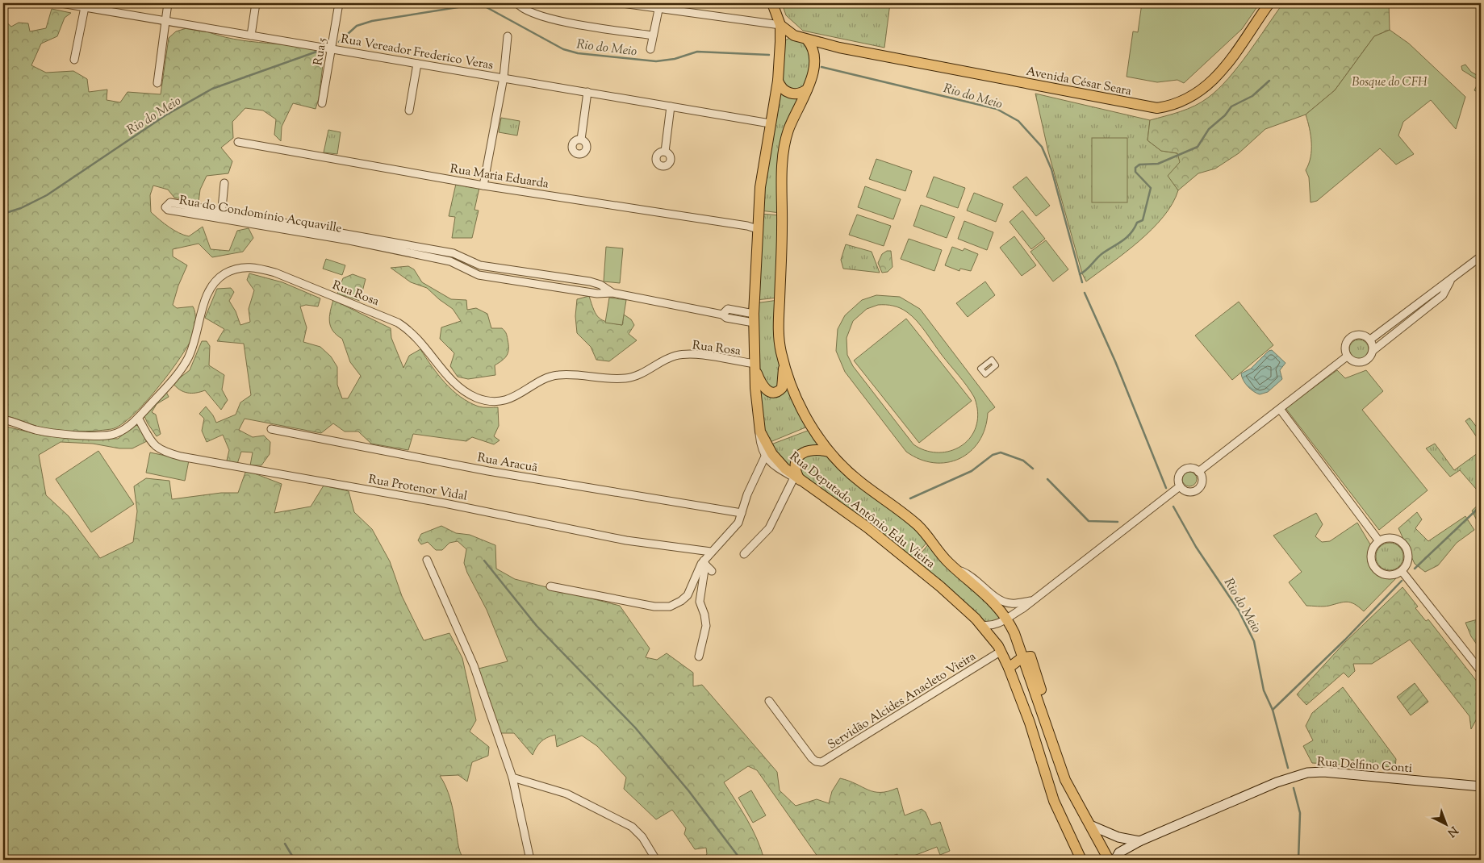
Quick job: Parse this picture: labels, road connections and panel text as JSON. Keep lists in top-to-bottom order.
{
  "streets": {
    "main road": ["Avenida César Seara", "Rua Deputado Antônio Edu Vieira", "Rua Delfino Conti"],
    "street": [
      "Rua 5",
      "Rua Vereador Frederico Veras",
      "Rua Maria Eduarda",
      "Rua do Condomínio Acquaville",
      "Rua Rosa",
      "Rua Aracuã",
      "Rua Protenor Vidal",
      "Servidão Alcides Anacleto Vieira"
    ]
  },
  "crossings": [
    ["Rua 5", "Rua Vereador Frederico Veras"],
    ["Rua Vereador Frederico Veras", "Rua Deputado Antônio Edu Vieira"],
    ["Avenida César Seara", "Rua Deputado Antônio Edu Vieira"],
    ["Rua Maria Eduarda", "Rua Deputado Antônio Edu Vieira"],
    ["Rua do Condomínio Acquaville", "Rua Deputado Antônio Edu Vieira"],
    ["Rua Rosa", "Rua Protenor Vidal"],
    ["Rua Rosa", "Rua Deputado Antônio Edu Vieira"],
    ["Rua Deputado Antônio Edu Vieira", "Servidão Alcides Anacleto Vieira"]
  ],
  "water": ["Rio do Meio"],
  "parks": ["Bosque do CFH"],
  "north": "bottom right"
}
